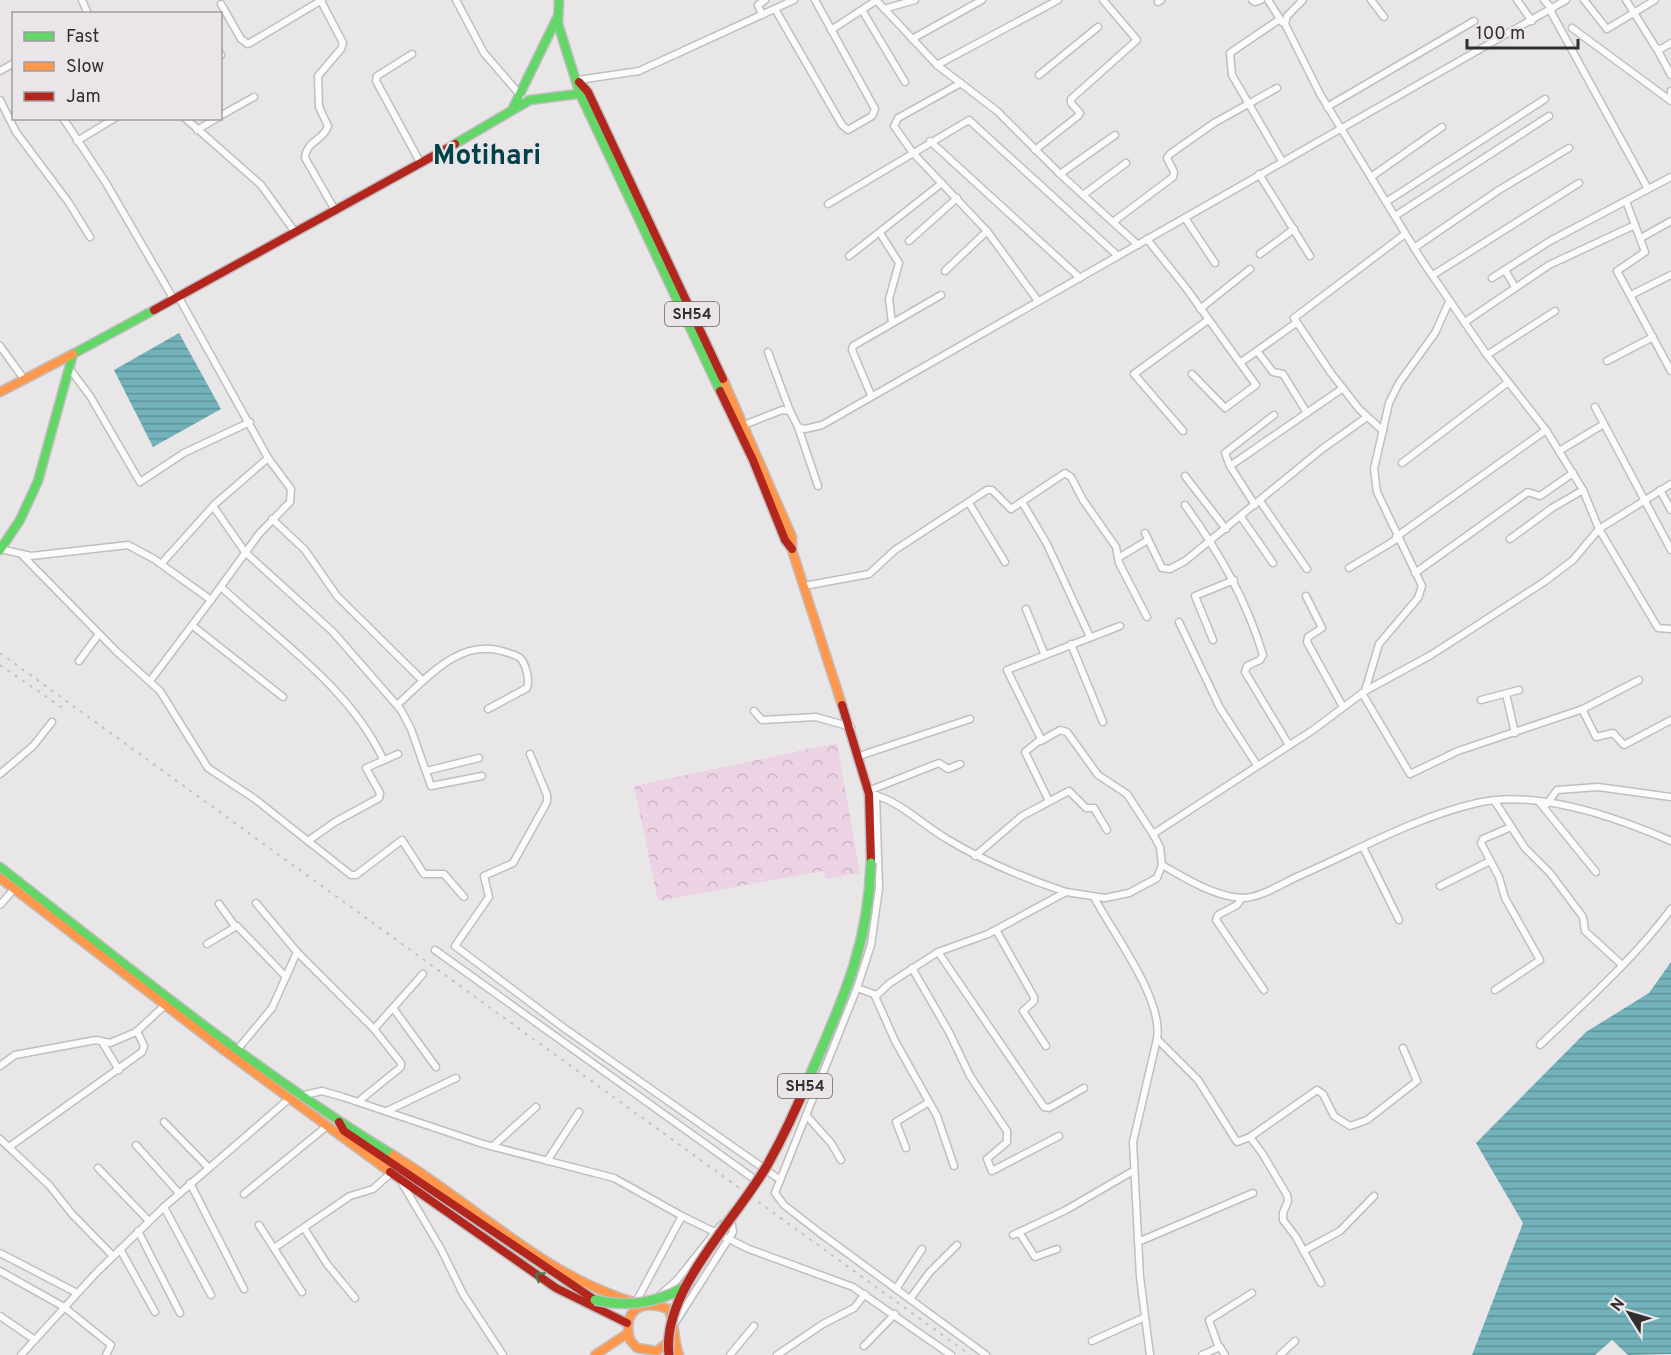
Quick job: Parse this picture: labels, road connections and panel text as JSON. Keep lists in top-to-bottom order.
{
  "streets": {
    "main road": ["SH54"]
  },
  "districts": ["Motihari"],
  "legend": ["Fast", "Slow", "Jam"],
  "scale_bar": "100 m",
  "north": "top left"
}
